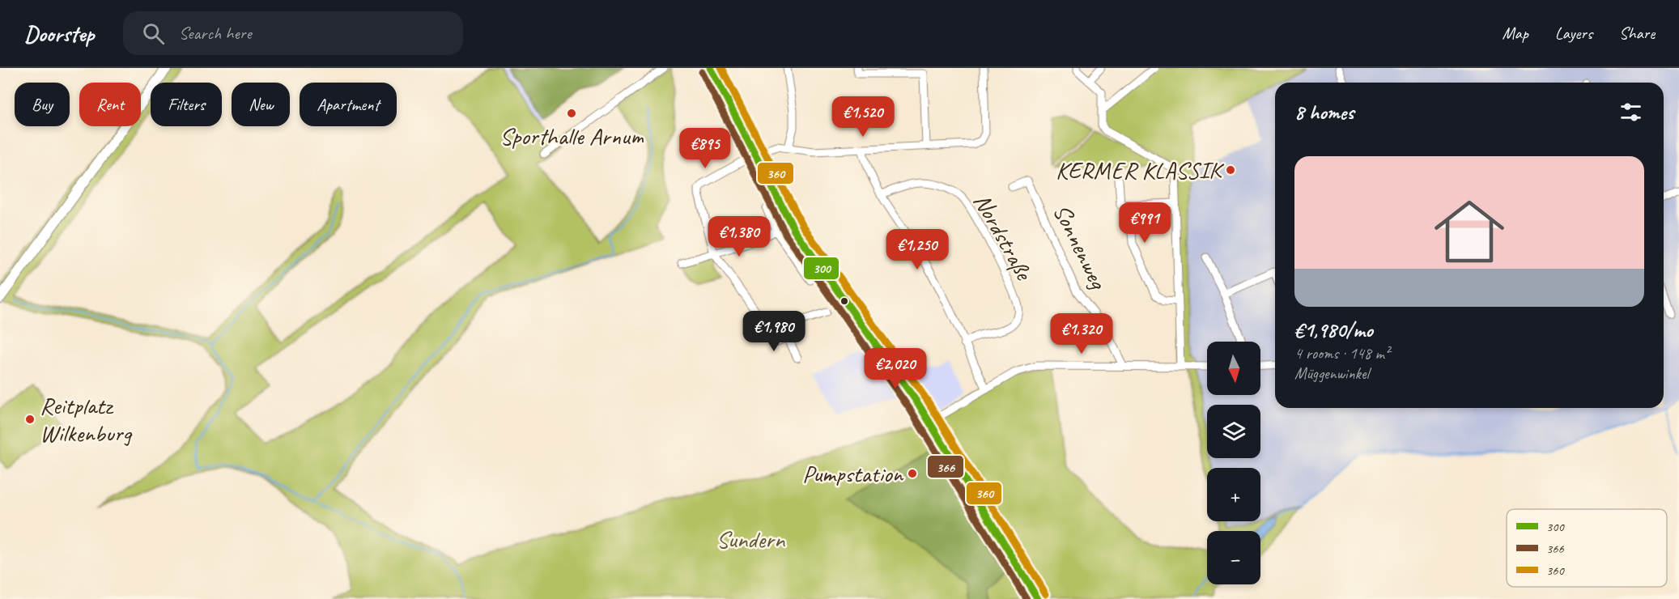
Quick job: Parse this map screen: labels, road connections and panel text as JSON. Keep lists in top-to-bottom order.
{
  "streets": {
    "street": ["Nordstraße", "Sonnenweg"]
  },
  "parks": ["Sundern"],
  "places": [
    "Sporthalle Arnum",
    "KERMER KLASSIK",
    "Reitplatz Wilkenburg",
    "Pumpstation"
  ],
  "lines": ["transit line 300", "transit line 360", "transit line 366"],
  "legend": ["300", "366", "360"],
  "north": "bottom",
  "page": {
    "header": "Doorstep",
    "search": "Search here",
    "nav": ["Map", "Layers", "Share"],
    "chip": [
      "Buy",
      "Rent",
      "Filters",
      "New",
      "Apartment"
    ],
    "heading": "8 homes",
    "price": [
      "€1,520",
      "€895",
      "€991",
      "€1,380",
      "€1,250",
      "€1,980",
      "€1,320",
      "€2,020"
    ],
    "list": [
      {
        "name": "€1,980/mo",
        "note": "4 rooms · 148 m² · Müggenwinkel"
      }
    ],
    "map_buttons": ["+", "−"]
  }
}
